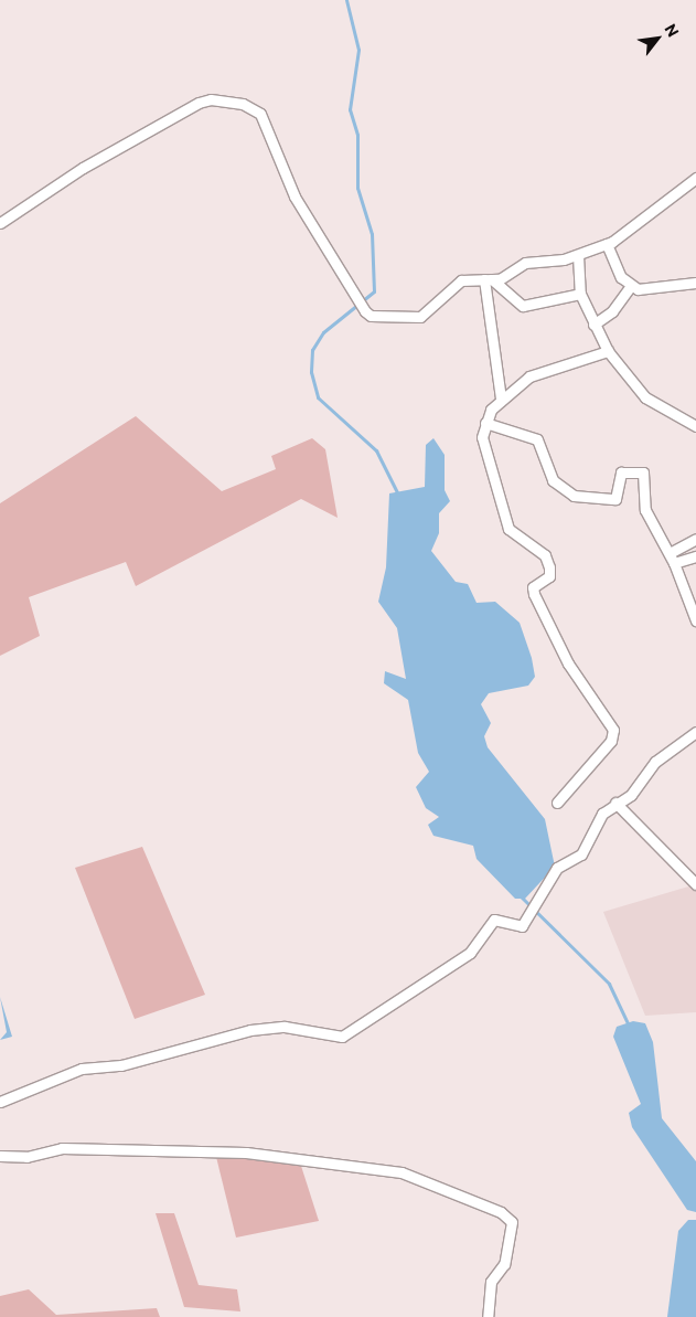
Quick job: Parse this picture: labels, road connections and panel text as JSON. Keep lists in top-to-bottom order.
{
  "north": "top right"
}
